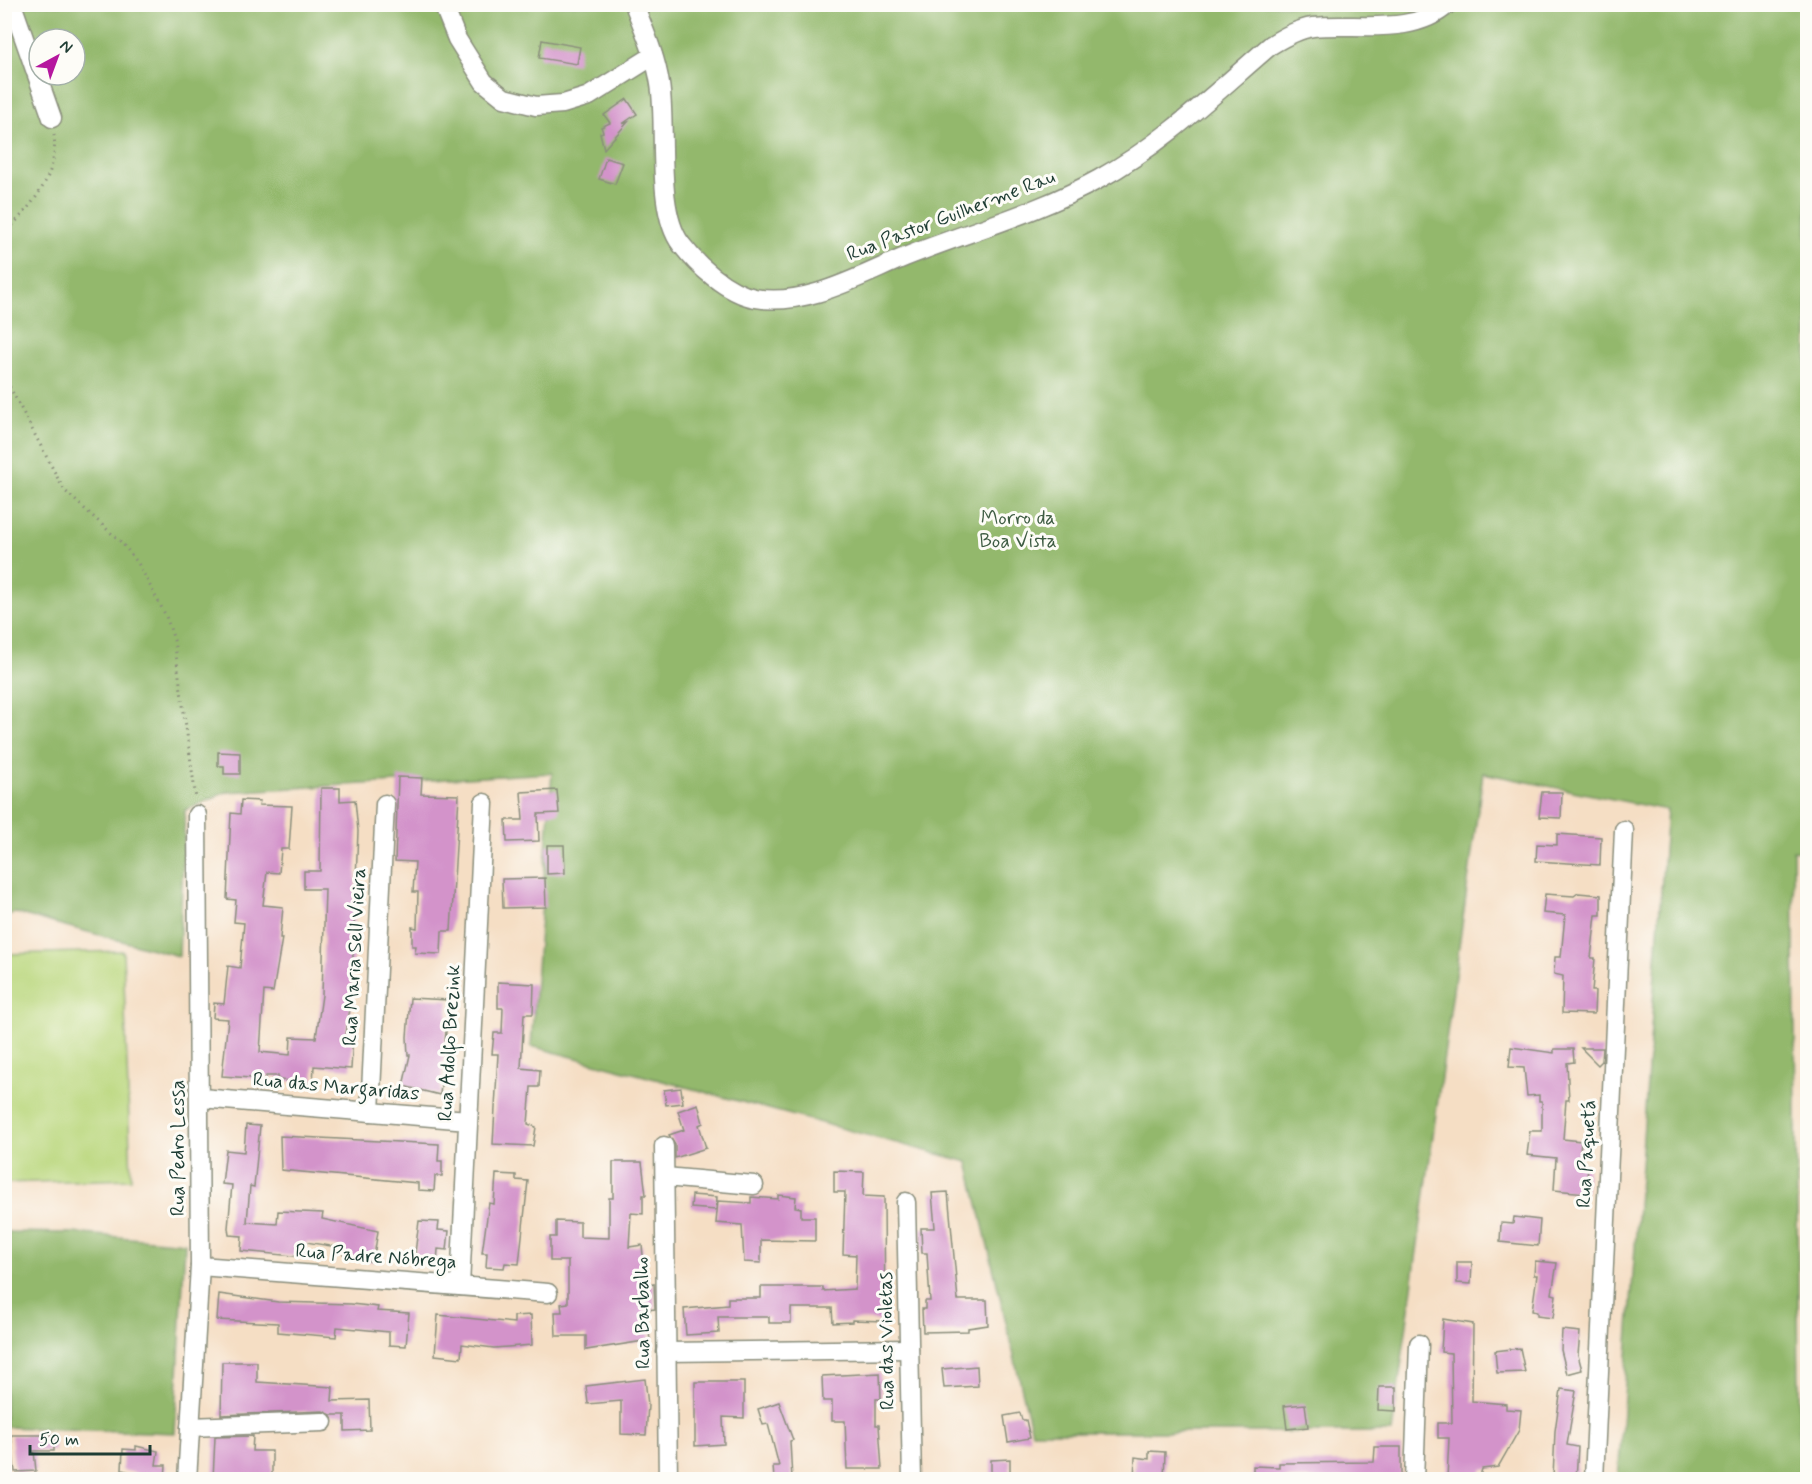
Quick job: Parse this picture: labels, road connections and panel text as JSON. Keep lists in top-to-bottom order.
{
  "streets": {
    "street": [
      "Rua Pastor Guilherme Rau",
      "Rua Maria Sell Vieira",
      "Rua Adolfo Brezink",
      "Rua das Margaridas",
      "Rua Pedro Lessa",
      "Rua Paquetá",
      "Rua Padre Nóbrega",
      "Rua Barbalho",
      "Rua das Violetas"
    ]
  },
  "crossings": [
    ["Rua Maria Sell Vieira", "Rua das Margaridas"],
    ["Rua Adolfo Brezink", "Rua das Margaridas"],
    ["Rua Adolfo Brezink", "Rua Padre Nóbrega"],
    ["Rua das Margaridas", "Rua Pedro Lessa"],
    ["Rua Pedro Lessa", "Rua Padre Nóbrega"]
  ],
  "parks": ["Morro da Boa Vista"],
  "scale_bar": "50 m",
  "north": "top right"
}
